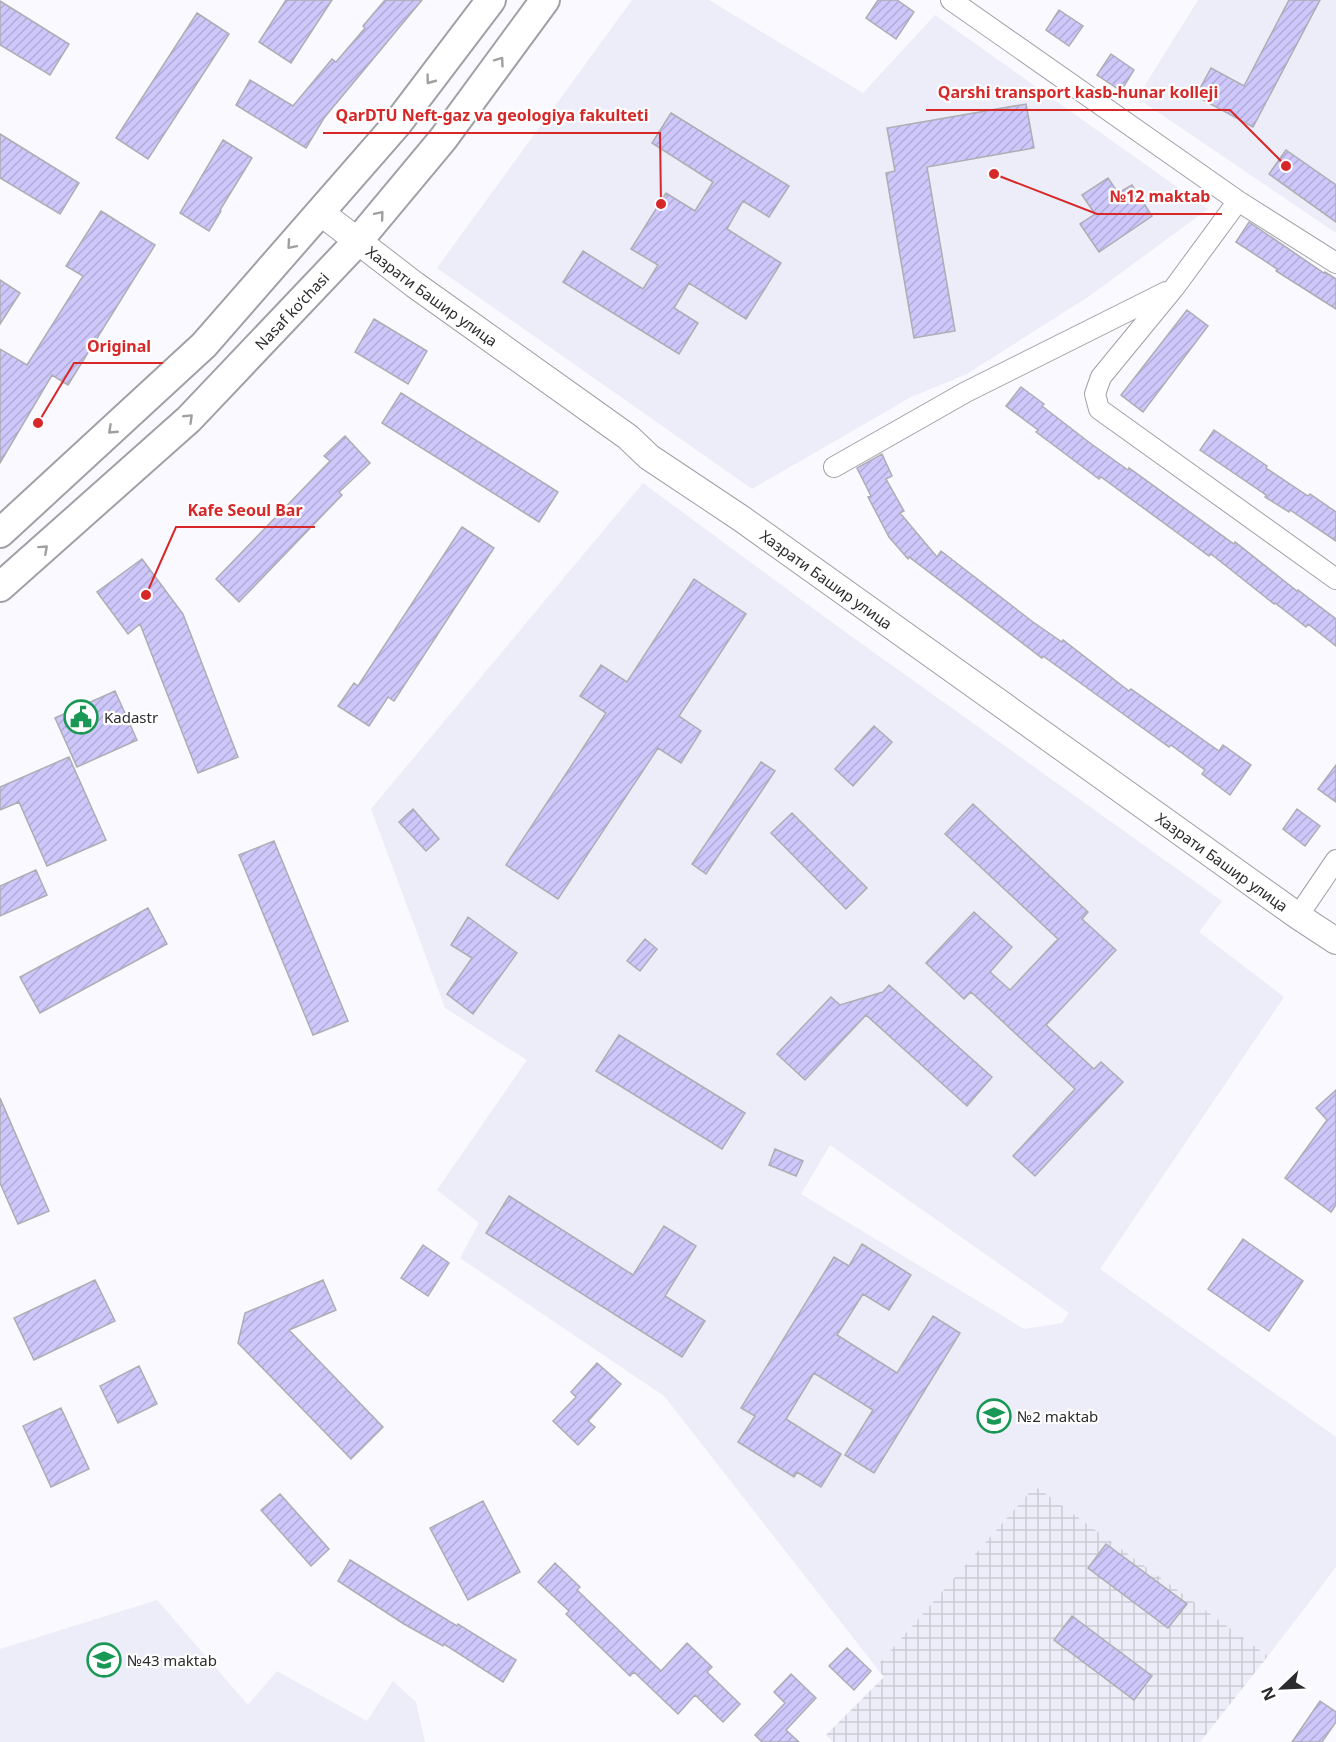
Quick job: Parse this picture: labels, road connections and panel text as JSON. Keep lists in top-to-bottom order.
{
  "streets": {
    "main road": ["Nasaf ko‘chasi"],
    "street": ["Хазрати Башир улица"]
  },
  "crossings": [
    ["Хазрати Башир улица", "Nasaf ko‘chasi"]
  ],
  "places": {
    "other": [
      "Qarshi transport kasb-hunar kolleji",
      "№12 maktab",
      "QarDTU Neft-gaz va geologiya fakulteti",
      "Original",
      "Kafe Seoul Bar"
    ],
    "public building": ["Kadastr"],
    "school or university": ["№2 maktab", "№43 maktab"]
  },
  "north": "bottom left"
}
